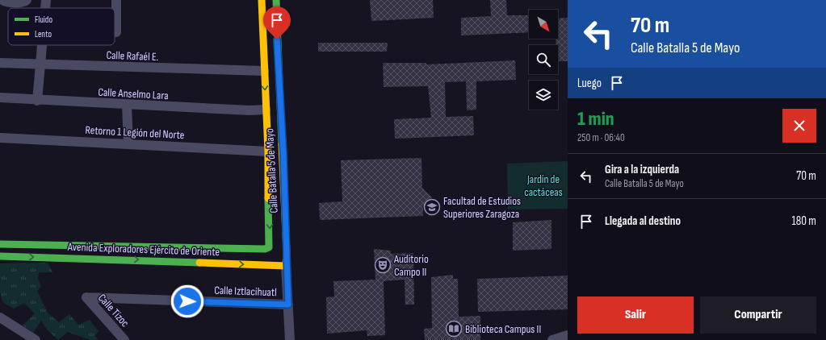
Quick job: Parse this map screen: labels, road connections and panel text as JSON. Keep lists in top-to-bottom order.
{
  "streets": {
    "street": [
      "Calle Rafaél E.",
      "Calle Anselmo Lara",
      "Retorno 1 Legión del Norte",
      "Calle Batalla 5 de Mayo",
      "Avenida Exploradores Ejército de Oriente",
      "Calle Iztlacihuatl",
      "Calle Tízoc"
    ]
  },
  "crossings": [
    ["Calle Rafaél E.", "Calle Batalla 5 de Mayo"],
    ["Calle Anselmo Lara", "Calle Batalla 5 de Mayo"],
    ["Retorno 1 Legión del Norte", "Calle Batalla 5 de Mayo"],
    ["Calle Batalla 5 de Mayo", "Avenida Exploradores Ejército de Oriente"],
    ["Calle Batalla 5 de Mayo", "Calle Iztlacihuatl"],
    ["Calle Iztlacihuatl", "Calle Tízoc"]
  ],
  "parks": ["Jardín de cactáceas"],
  "places": {
    "school or university": ["Facultad de Estudios Superiores Zaragoza"],
    "theatre": ["Auditorio Campo II"],
    "library": ["Biblioteca Campus II"]
  },
  "legend": ["Fluido", "Lento"],
  "north": "bottom right",
  "page": {
    "turn": ["70 m", "Calle Batalla 5 de Mayo"],
    "then": "Luego",
    "heading": ["1 min", "250 m · 06:40"],
    "list": [
      {
        "name": "Gira a la izquierda",
        "note": "Calle Batalla 5 de Mayo",
        "value": "70 m"
      },
      {
        "name": "Llegada al destino",
        "value": "180 m"
      }
    ],
    "buttons": ["Salir", "Compartir"]
  }
}
